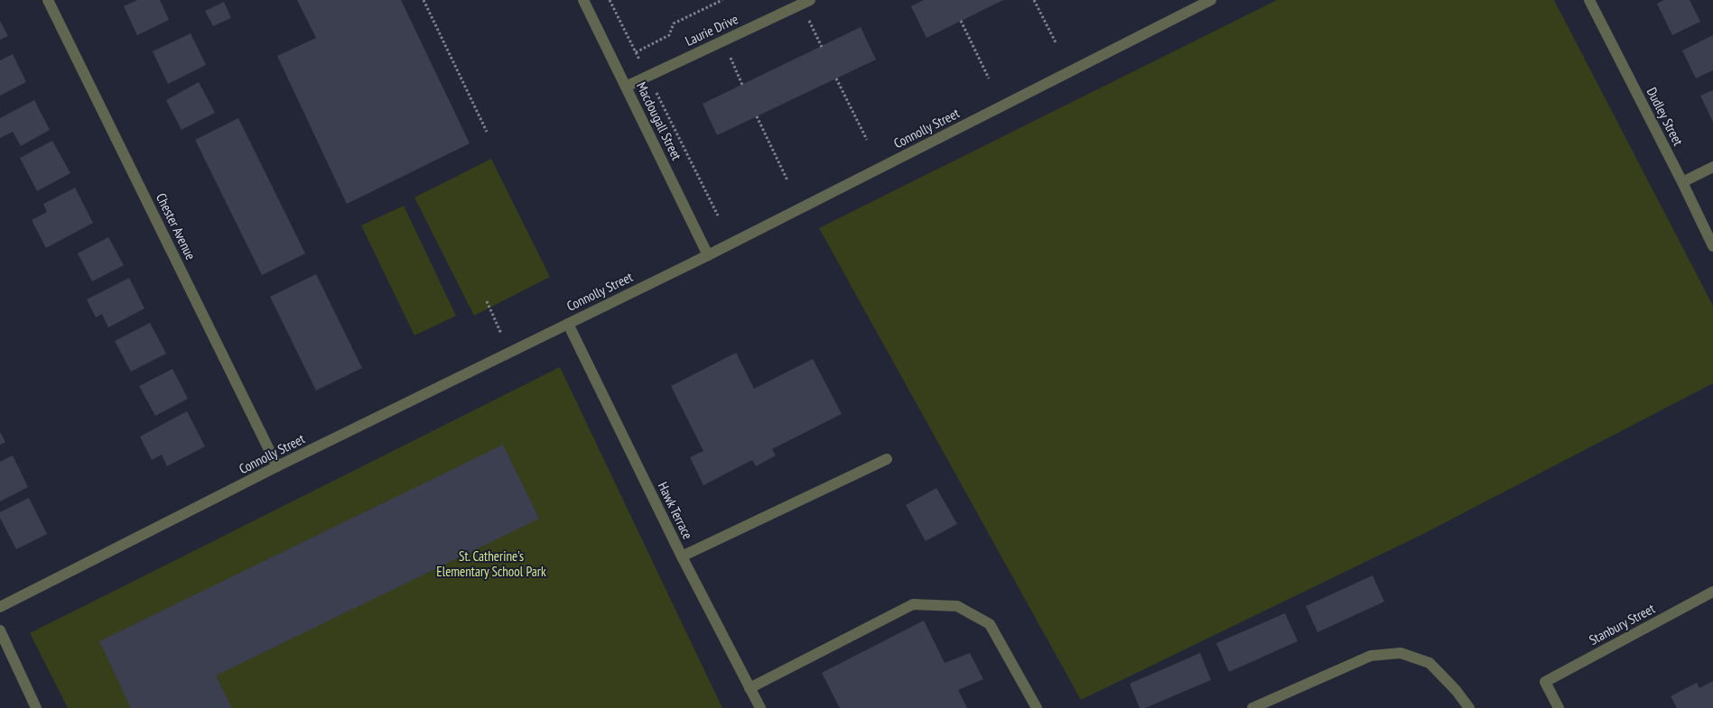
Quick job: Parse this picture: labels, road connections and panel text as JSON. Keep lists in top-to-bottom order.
{
  "streets": {
    "street": [
      "Laurie Drive",
      "Dudley Street",
      "Macdougall Street",
      "Connolly Street",
      "Chester Avenue",
      "Hawk Terrace",
      "Stanbury Street"
    ]
  },
  "crossings": [
    ["Laurie Drive", "Macdougall Street"],
    ["Macdougall Street", "Connolly Street"],
    ["Connolly Street", "Chester Avenue"],
    ["Connolly Street", "Hawk Terrace"]
  ],
  "parks": ["St. Catherine's Elementary School Park"]
}
